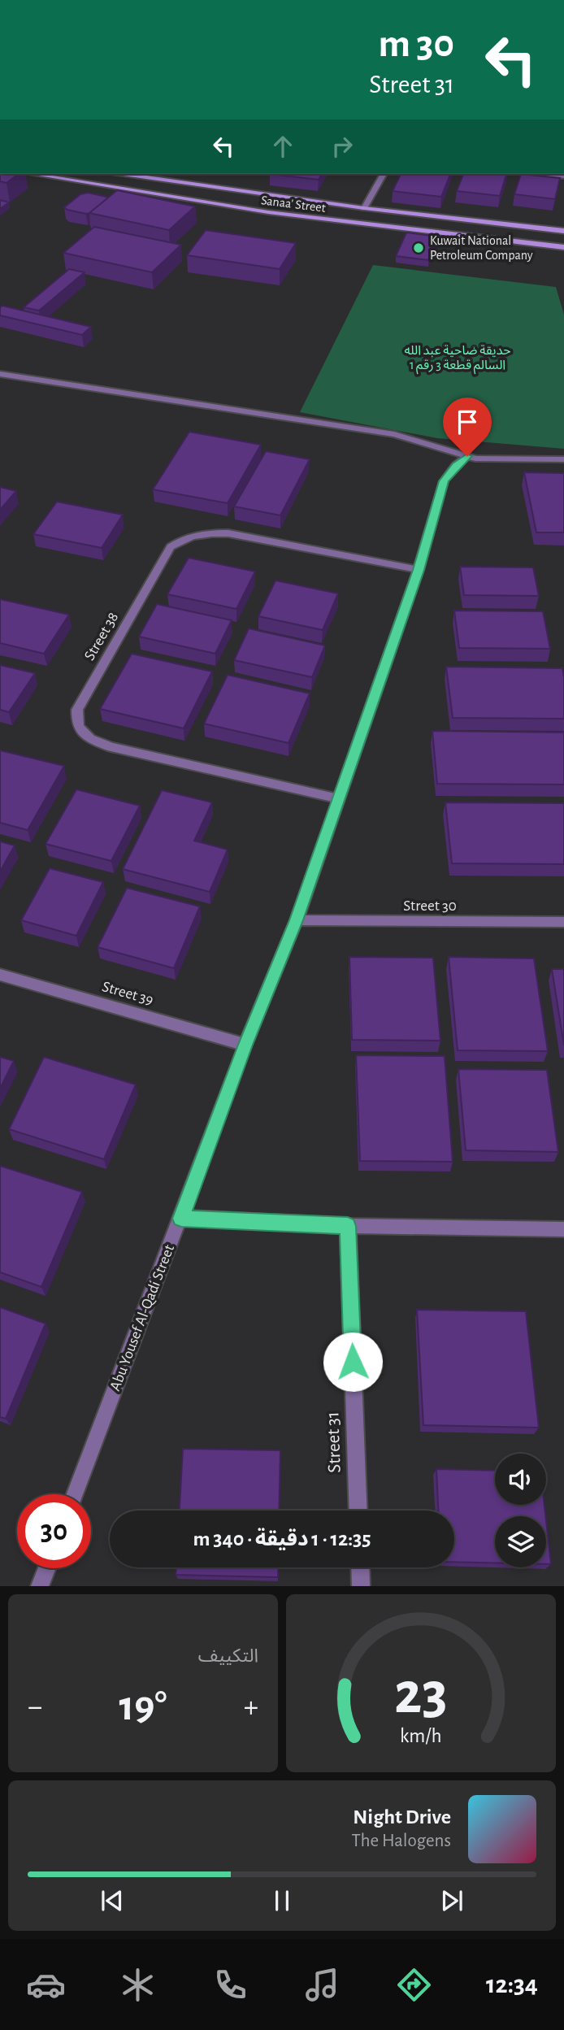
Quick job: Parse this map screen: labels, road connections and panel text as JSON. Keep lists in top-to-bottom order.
{
  "streets": {
    "main road": ["Sanaa' Street"],
    "street": [
      "Street 38",
      "Street 30",
      "Street 39",
      "Abu Yousef Al-Qadi Street",
      "Street 31"
    ]
  },
  "crossings": [
    ["Street 38", "Abu Yousef Al-Qadi Street"],
    ["Street 30", "Abu Yousef Al-Qadi Street"],
    ["Street 39", "Abu Yousef Al-Qadi Street"]
  ],
  "parks": ["حديقة ضاحية عبد الله السالم قطعة 3 رقم 1"],
  "places": ["Kuwait National Petroleum Company"],
  "page": {
    "turn": ["30 m", "Street 31"],
    "limit": "30",
    "trip": "12:35 · 1 دقيقة · 340 m",
    "tile": "التكييف",
    "heat": ["−", "19°", "+"],
    "song": ["Night Drive", "The Halogens"],
    "tabs": "12:34",
    "gauge": ["23", "km/h"]
  }
}
